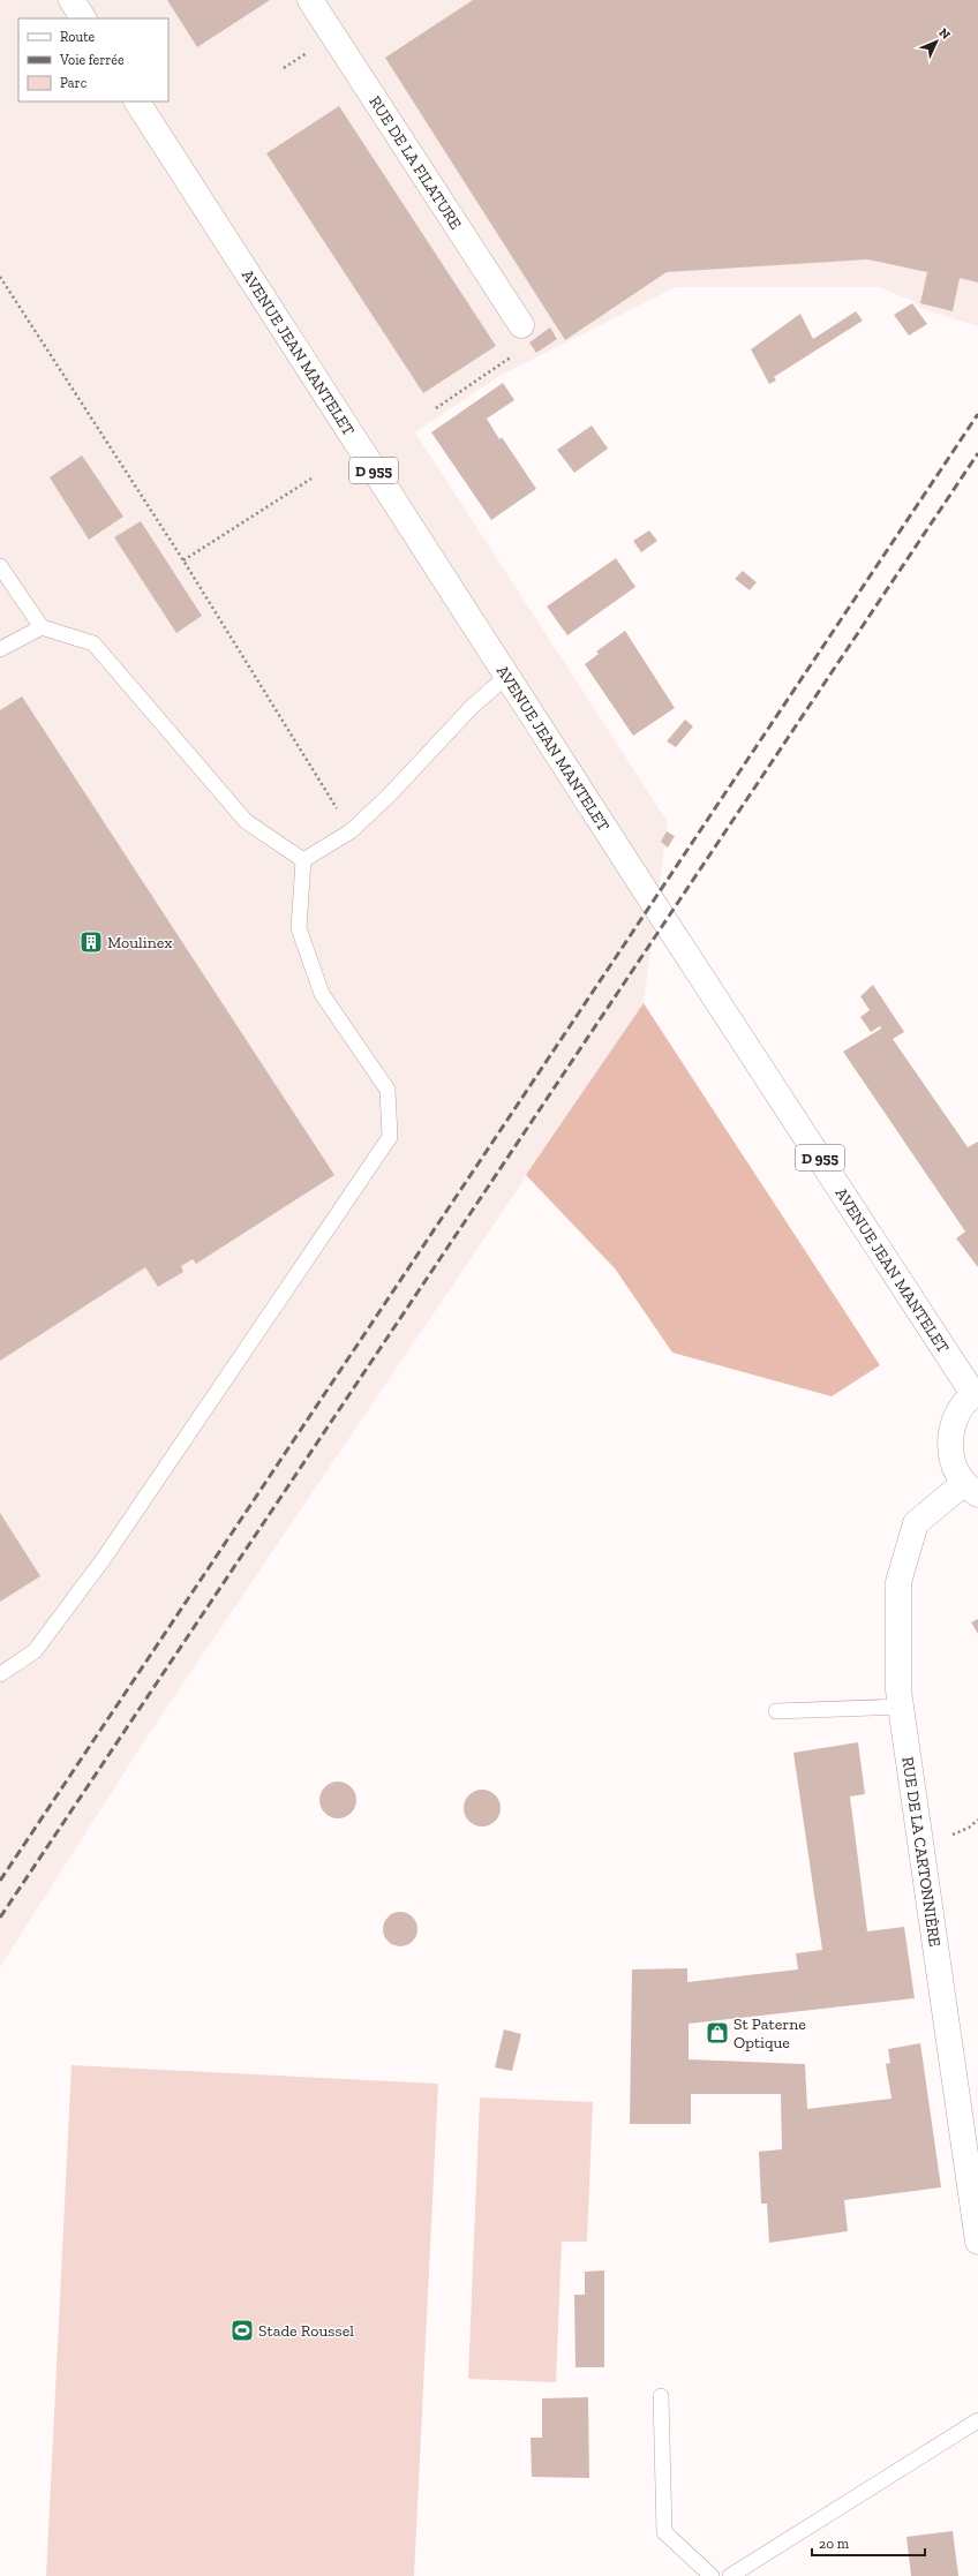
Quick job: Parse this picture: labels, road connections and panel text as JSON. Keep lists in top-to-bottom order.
{
  "streets": {
    "main road": [
      "RUE DE LA FILATURE",
      "AVENUE JEAN MANTELET",
      "D 955",
      "RUE DE LA CARTONNIÈRE"
    ]
  },
  "places": {
    "building": ["Moulinex"],
    "shop": ["St Paterne Optique"],
    "sports": ["Stade Roussel"]
  },
  "legend": ["Route", "Voie ferrée", "Parc"],
  "scale_bar": "20 m",
  "north": "top right"
}
